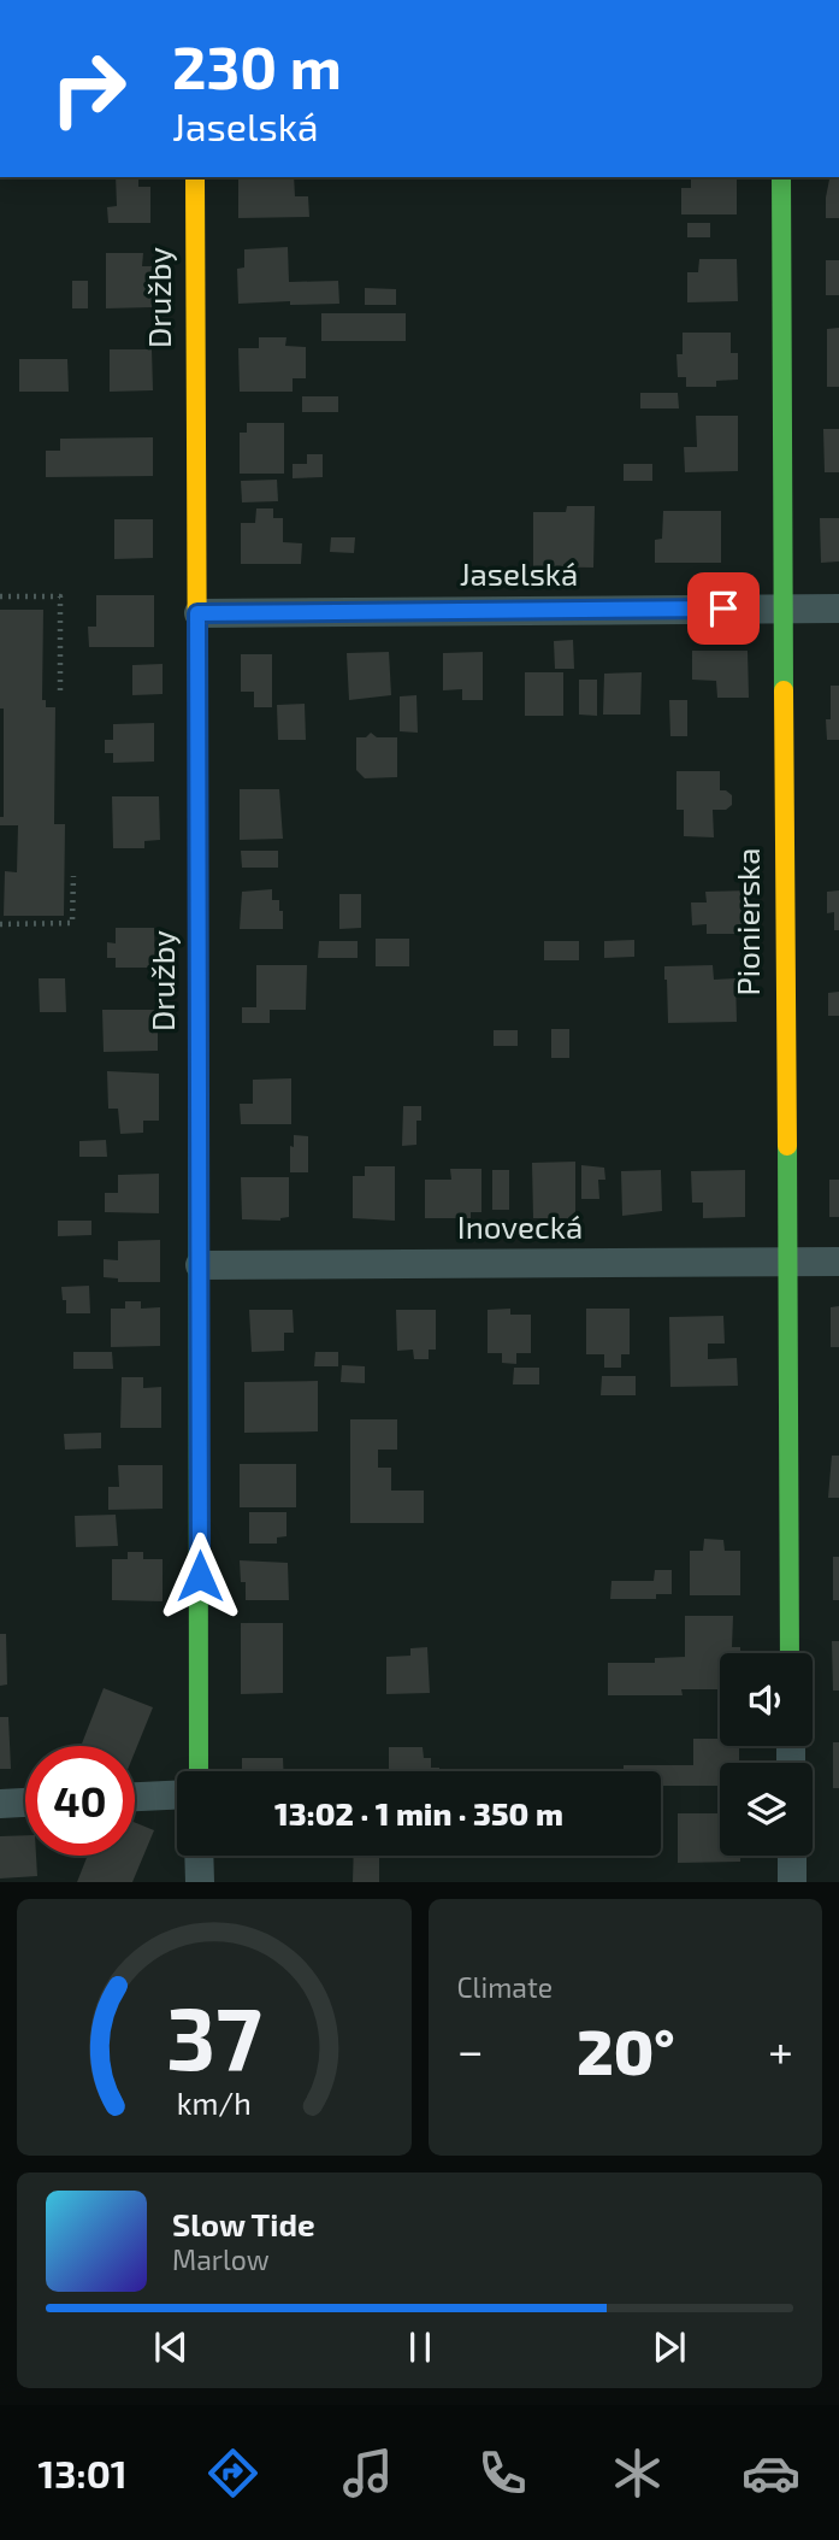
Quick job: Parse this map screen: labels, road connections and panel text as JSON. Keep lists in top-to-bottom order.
{
  "streets": {
    "street": [
      "Družby",
      "Jaselská",
      "Pionierska",
      "Inovecká"
    ]
  },
  "crossings": [
    ["Družby", "Jaselská"],
    ["Družby", "Inovecká"],
    ["Jaselská", "Pionierska"],
    ["Pionierska", "Inovecká"]
  ],
  "page": {
    "turn": ["230 m", "Jaselská"],
    "limit": "40",
    "trip": "13:02 · 1 min · 350 m",
    "tile": "Climate",
    "heat": ["−", "20°", "+"],
    "song": ["Slow Tide", "Marlow"],
    "tabs": "13:01",
    "gauge": ["37", "km/h"]
  }
}
